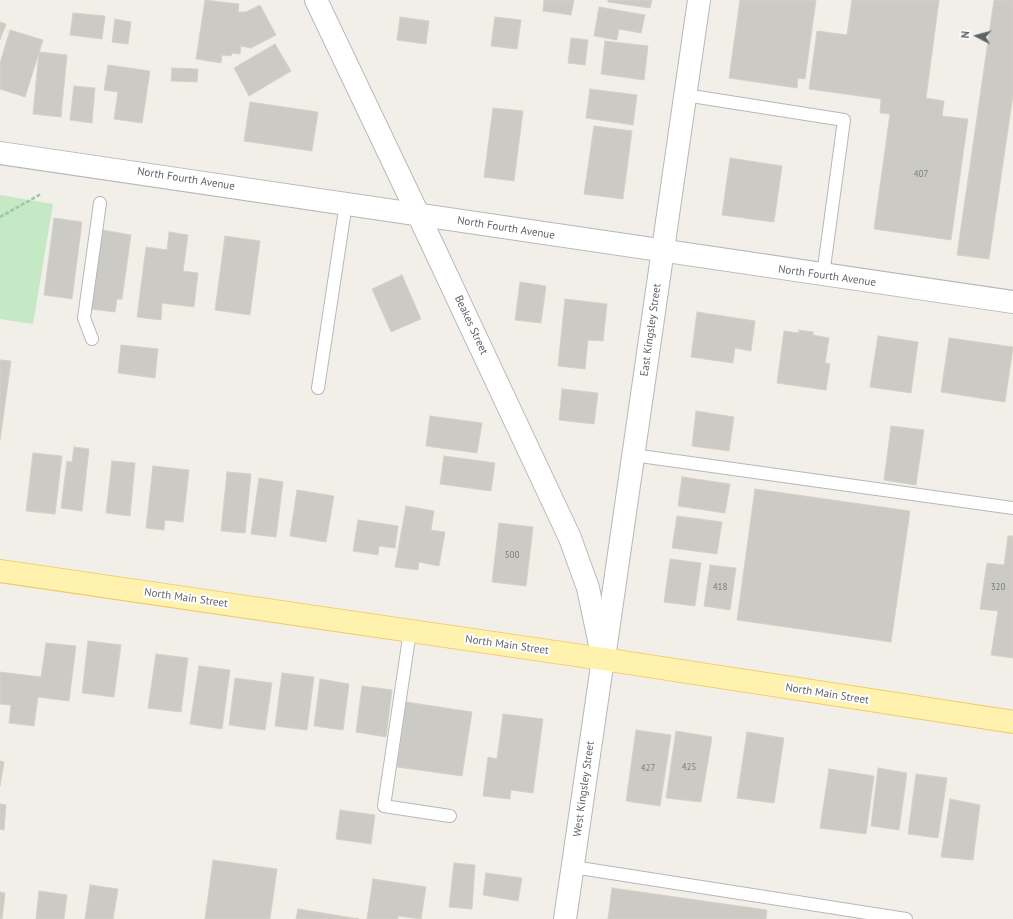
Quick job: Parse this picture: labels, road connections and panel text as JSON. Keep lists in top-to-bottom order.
{
  "streets": {
    "main road": ["North Main Street"],
    "street": [
      "North Fourth Avenue",
      "Beakes Street",
      "East Kingsley Street",
      "West Kingsley Street"
    ]
  },
  "crossings": [
    ["North Fourth Avenue", "Beakes Street"],
    ["North Fourth Avenue", "East Kingsley Street"],
    ["Beakes Street", "East Kingsley Street"],
    ["Beakes Street", "North Main Street"],
    ["Beakes Street", "West Kingsley Street"],
    ["East Kingsley Street", "North Main Street"],
    ["East Kingsley Street", "West Kingsley Street"],
    ["North Main Street", "West Kingsley Street"]
  ],
  "house_numbers": [
    "407",
    "500",
    "418",
    "320",
    "425",
    "427"
  ],
  "north": "left"
}
